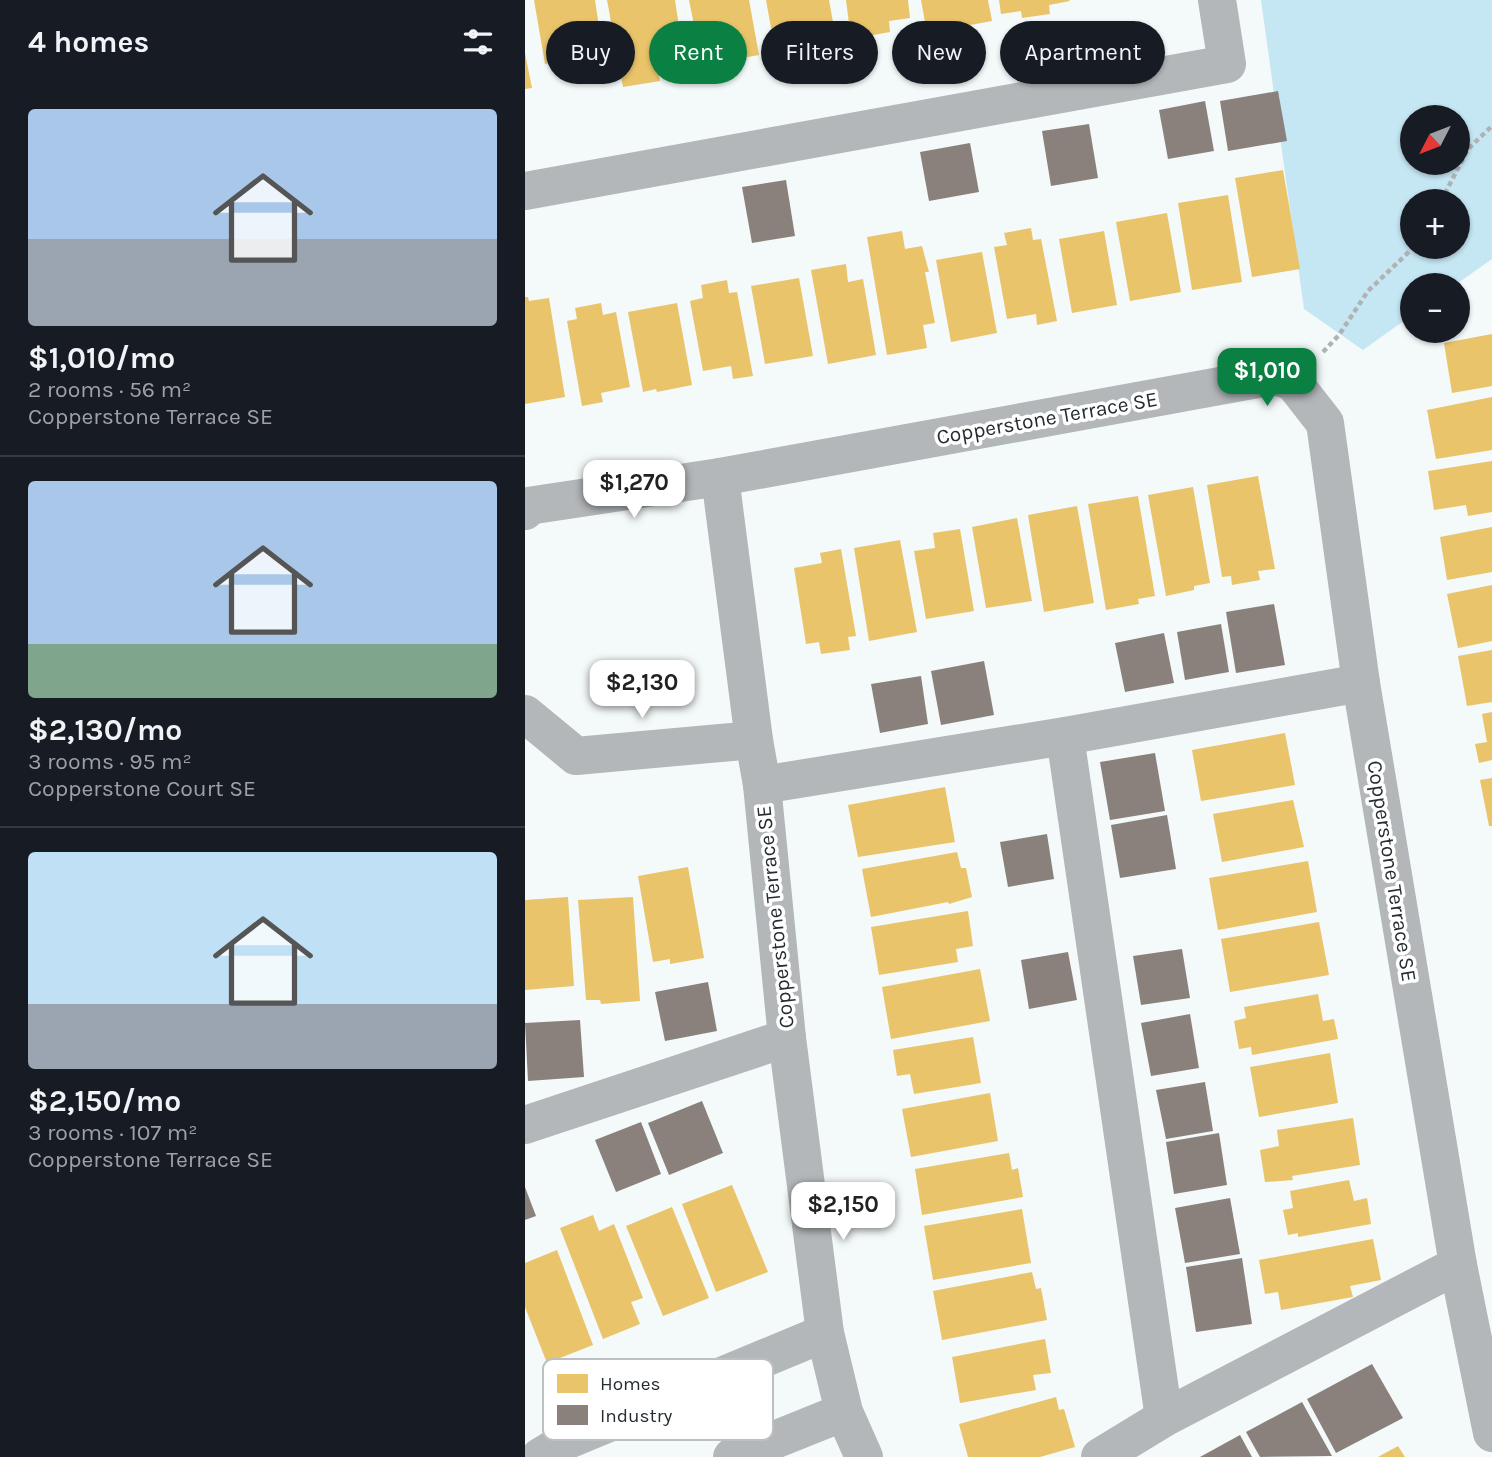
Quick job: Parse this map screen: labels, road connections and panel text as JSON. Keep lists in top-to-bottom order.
{
  "streets": {
    "street": ["Copperstone Terrace SE"]
  },
  "legend": ["Homes", "Industry"],
  "north": "bottom left",
  "page": {
    "heading": "4 homes",
    "chip": [
      "Buy",
      "Rent",
      "Filters",
      "New",
      "Apartment"
    ],
    "list": [
      {
        "name": "$1,010/mo",
        "note": "2 rooms · 56 m² · Copperstone Terrace SE"
      },
      {
        "name": "$2,130/mo",
        "note": "3 rooms · 95 m² · Copperstone Court SE"
      },
      {
        "name": "$2,150/mo",
        "note": "3 rooms · 107 m² · Copperstone Terrace SE"
      }
    ],
    "map_buttons": ["+", "−"],
    "price": [
      "$1,010",
      "$1,270",
      "$2,130",
      "$2,150"
    ]
  }
}
